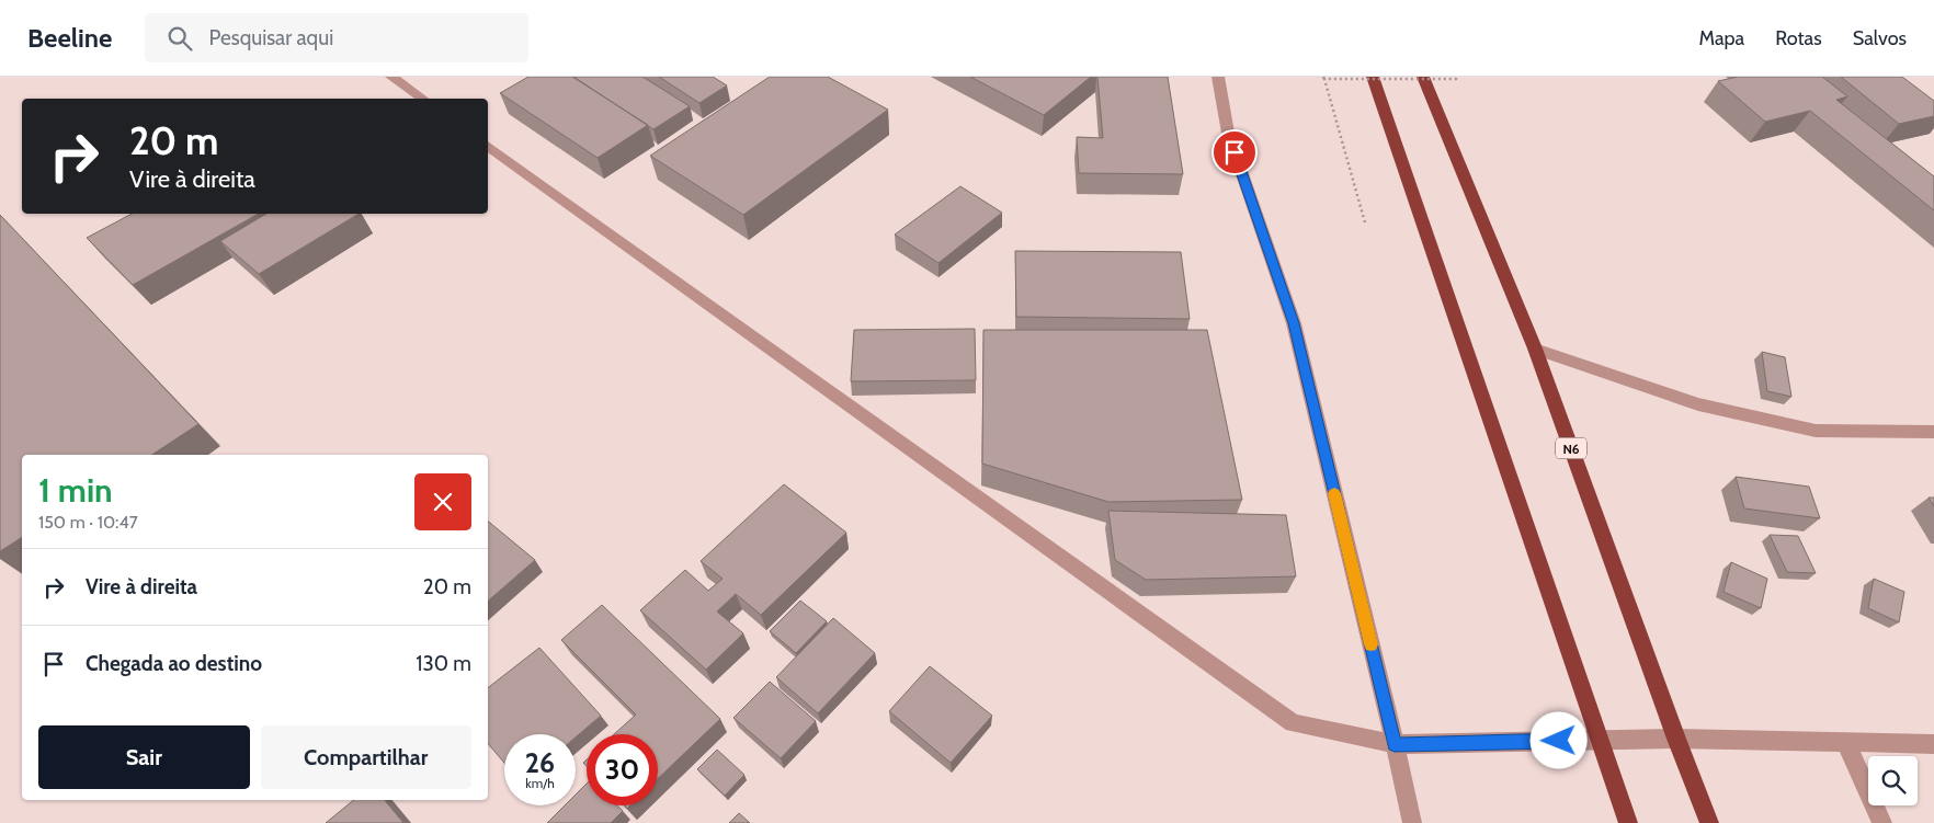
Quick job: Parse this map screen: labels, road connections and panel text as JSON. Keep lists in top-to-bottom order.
{
  "streets": {
    "highway": ["N6"]
  },
  "page": {
    "header": "Beeline",
    "search": "Pesquisar aqui",
    "nav": ["Mapa", "Rotas", "Salvos"],
    "turn": ["20 m", "Vire à direita"],
    "heading": ["1 min", "150 m · 10:47"],
    "list": [
      {
        "name": "Vire à direita",
        "value": "20 m"
      },
      {
        "name": "Chegada ao destino",
        "value": "130 m"
      }
    ],
    "buttons": ["Sair", "Compartilhar"],
    "speed": "26 km/h",
    "limit": "30"
  }
}
